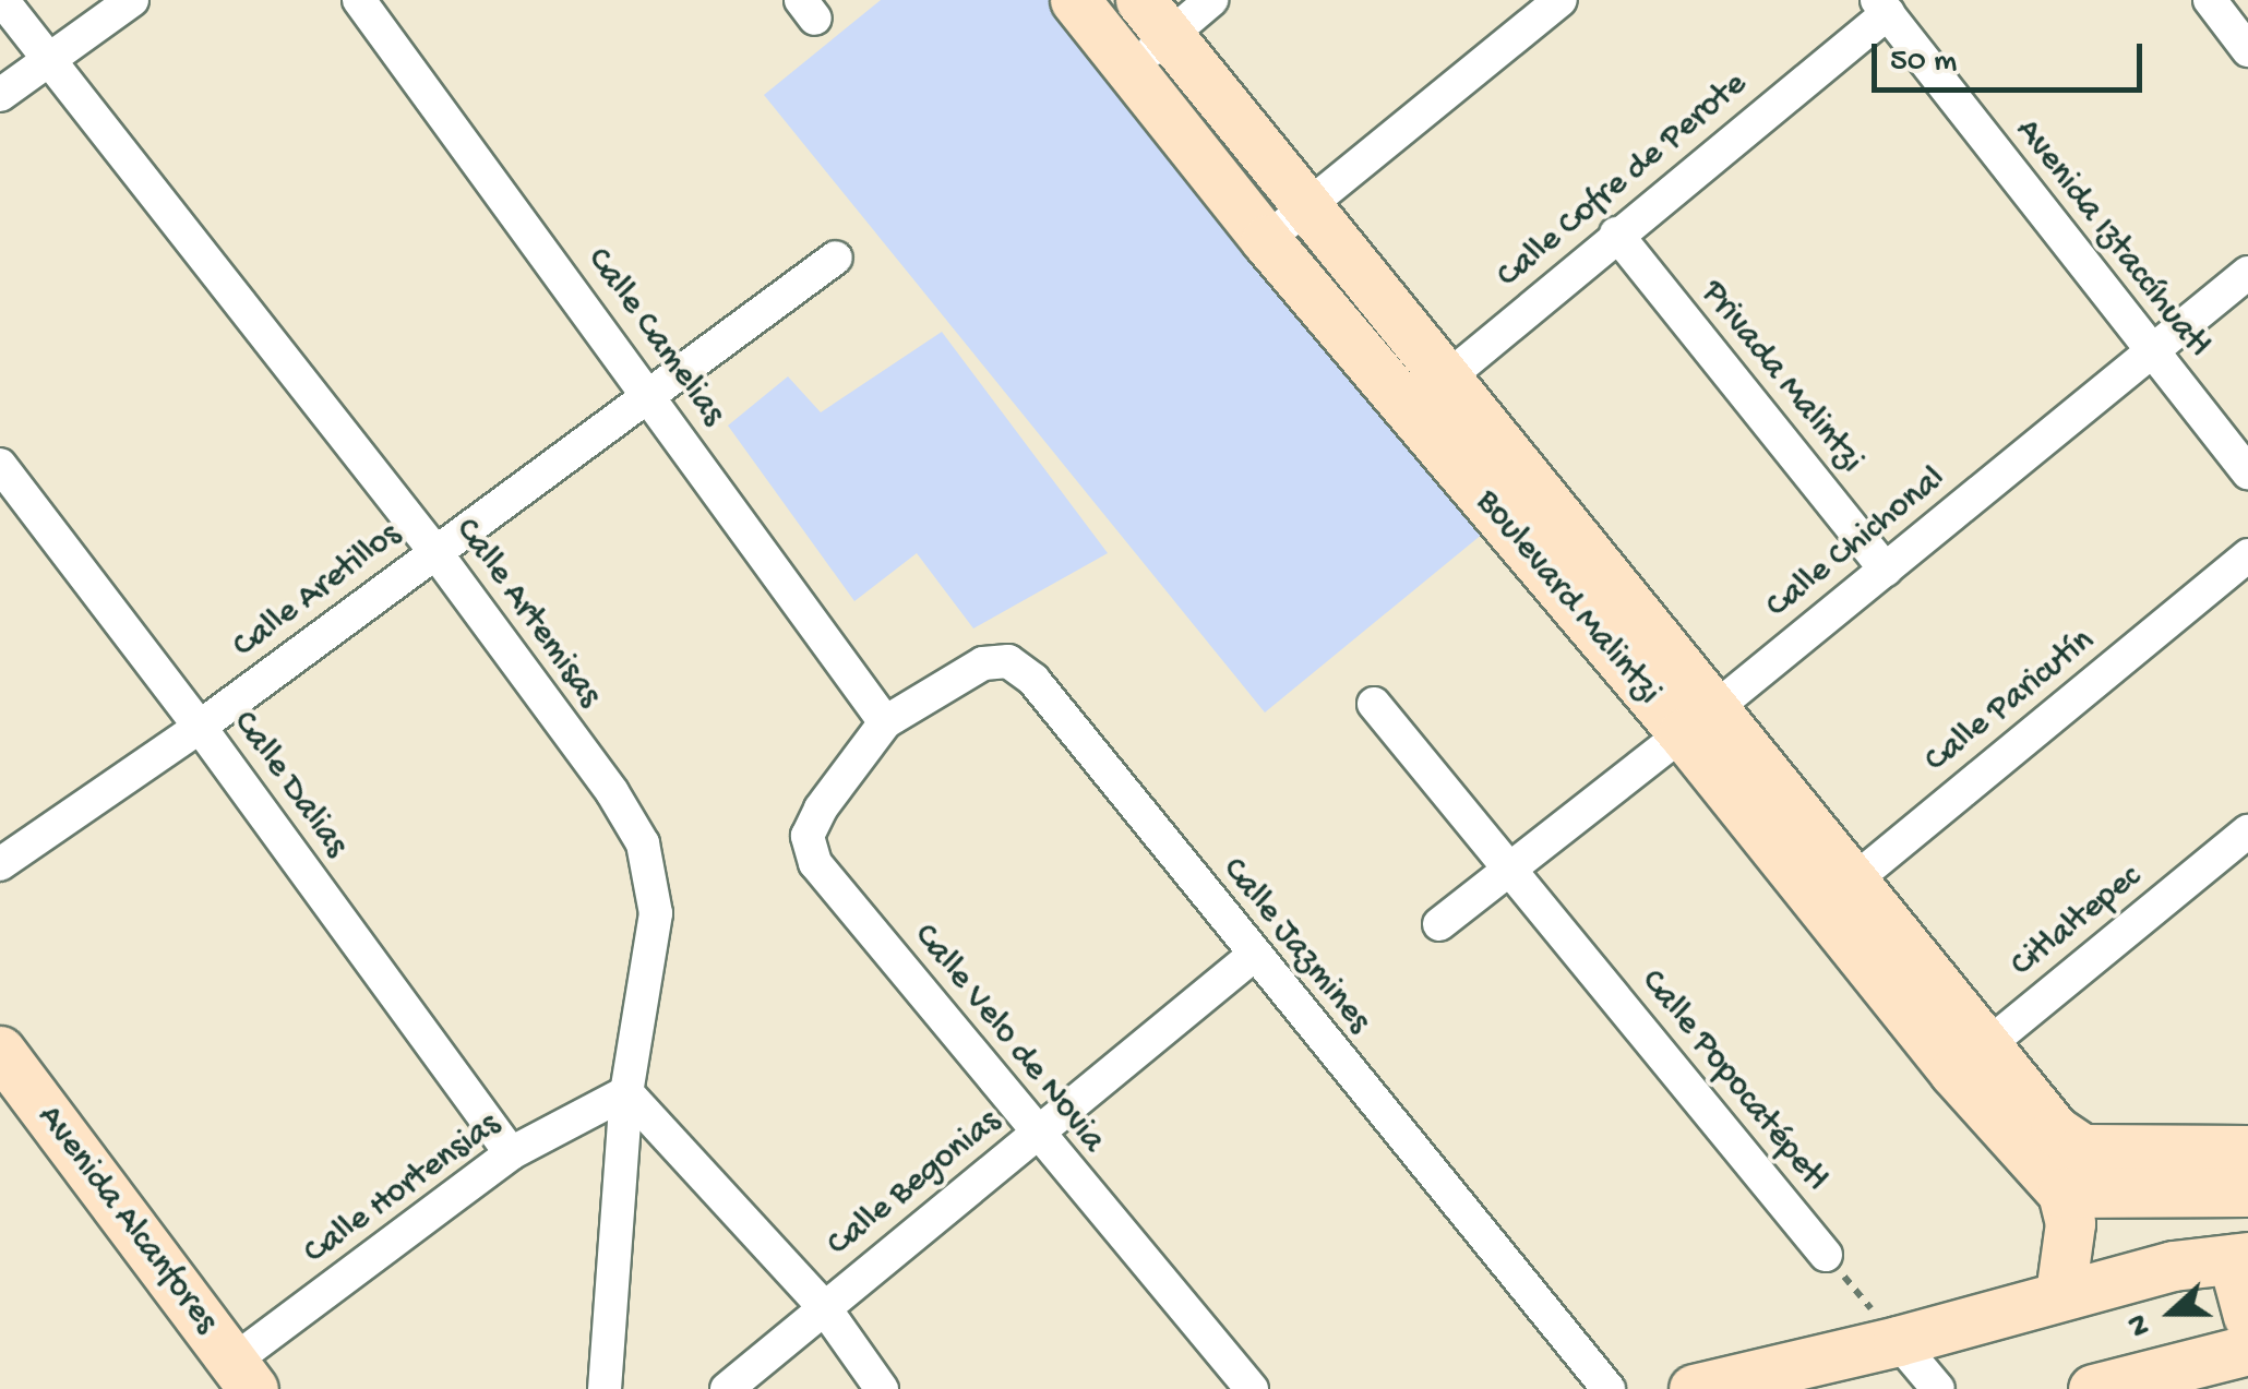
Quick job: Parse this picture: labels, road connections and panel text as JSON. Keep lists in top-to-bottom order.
{
  "streets": {
    "street": [
      "Calle Cofre de Perote",
      "Avenida Iztaccíhuatl",
      "Calle Camelias",
      "Privada Malintzi",
      "Calle Chichonal",
      "Calle Aretillos",
      "Boulevard Malintzi",
      "Calle Artemisas",
      "Calle Paricutín",
      "Calle Dalias",
      "Citlaltepec",
      "Calle Jazmines",
      "Calle Velo de Novia",
      "Calle Popocatépetl",
      "Calle Begonias",
      "Calle Hortensias",
      "Avenida Alcanfores"
    ]
  },
  "crossings": [
    ["Calle Cofre de Perote", "Avenida Iztaccíhuatl"],
    ["Calle Cofre de Perote", "Privada Malintzi"],
    ["Calle Cofre de Perote", "Boulevard Malintzi"],
    ["Avenida Iztaccíhuatl", "Calle Chichonal"],
    ["Calle Camelias", "Calle Aretillos"],
    ["Calle Camelias", "Calle Jazmines"],
    ["Calle Camelias", "Calle Velo de Novia"],
    ["Privada Malintzi", "Calle Chichonal"],
    ["Calle Chichonal", "Boulevard Malintzi"],
    ["Calle Chichonal", "Calle Popocatépetl"],
    ["Calle Aretillos", "Calle Artemisas"],
    ["Calle Aretillos", "Calle Dalias"],
    ["Boulevard Malintzi", "Calle Paricutín"],
    ["Boulevard Malintzi", "Citlaltepec"],
    ["Calle Artemisas", "Calle Hortensias"],
    ["Calle Dalias", "Calle Hortensias"],
    ["Calle Jazmines", "Calle Velo de Novia"],
    ["Calle Jazmines", "Calle Begonias"],
    ["Calle Velo de Novia", "Calle Begonias"],
    ["Calle Hortensias", "Avenida Alcanfores"]
  ],
  "scale_bar": "50 m",
  "north": "left"
}
